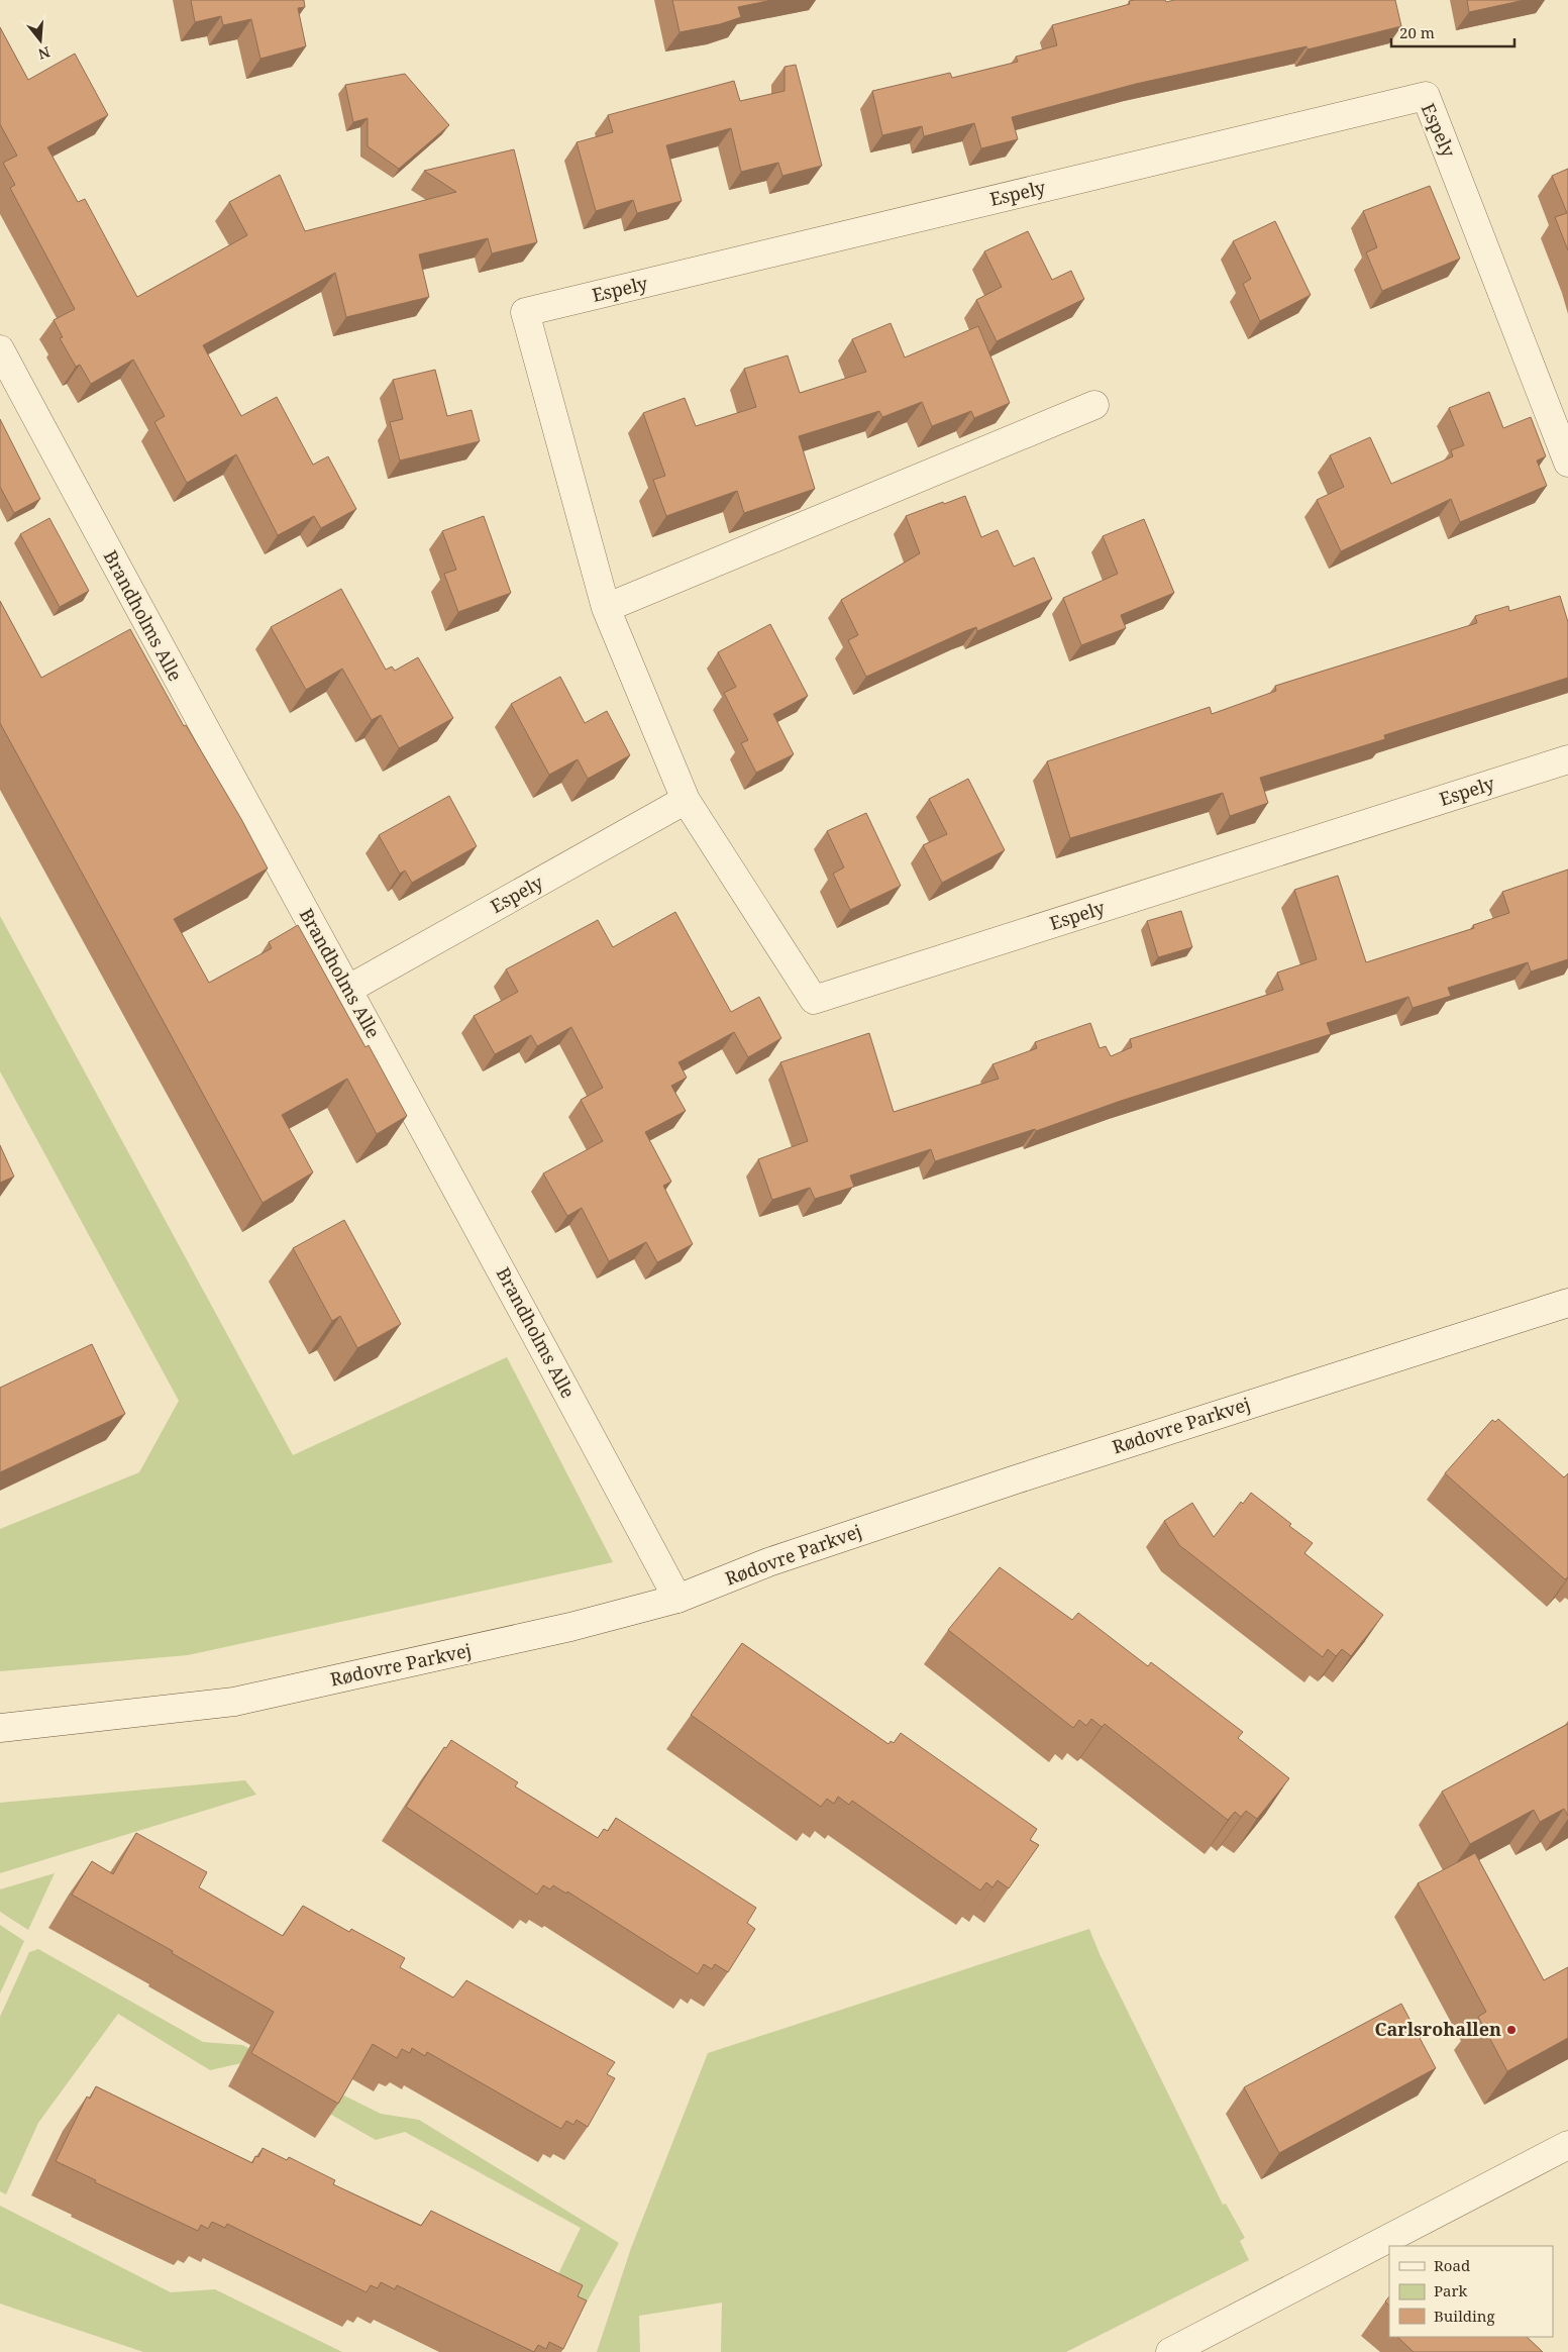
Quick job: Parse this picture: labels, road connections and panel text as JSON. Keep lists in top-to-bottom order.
{
  "streets": {
    "street": ["Espely", "Brandholms Alle", "Rødovre Parkvej"]
  },
  "crossings": [
    ["Espely", "Brandholms Alle"],
    ["Brandholms Alle", "Rødovre Parkvej"]
  ],
  "places": ["Carlsrohallen"],
  "legend": ["Road", "Park", "Building"],
  "scale_bar": "20 m",
  "north": "bottom"
}
